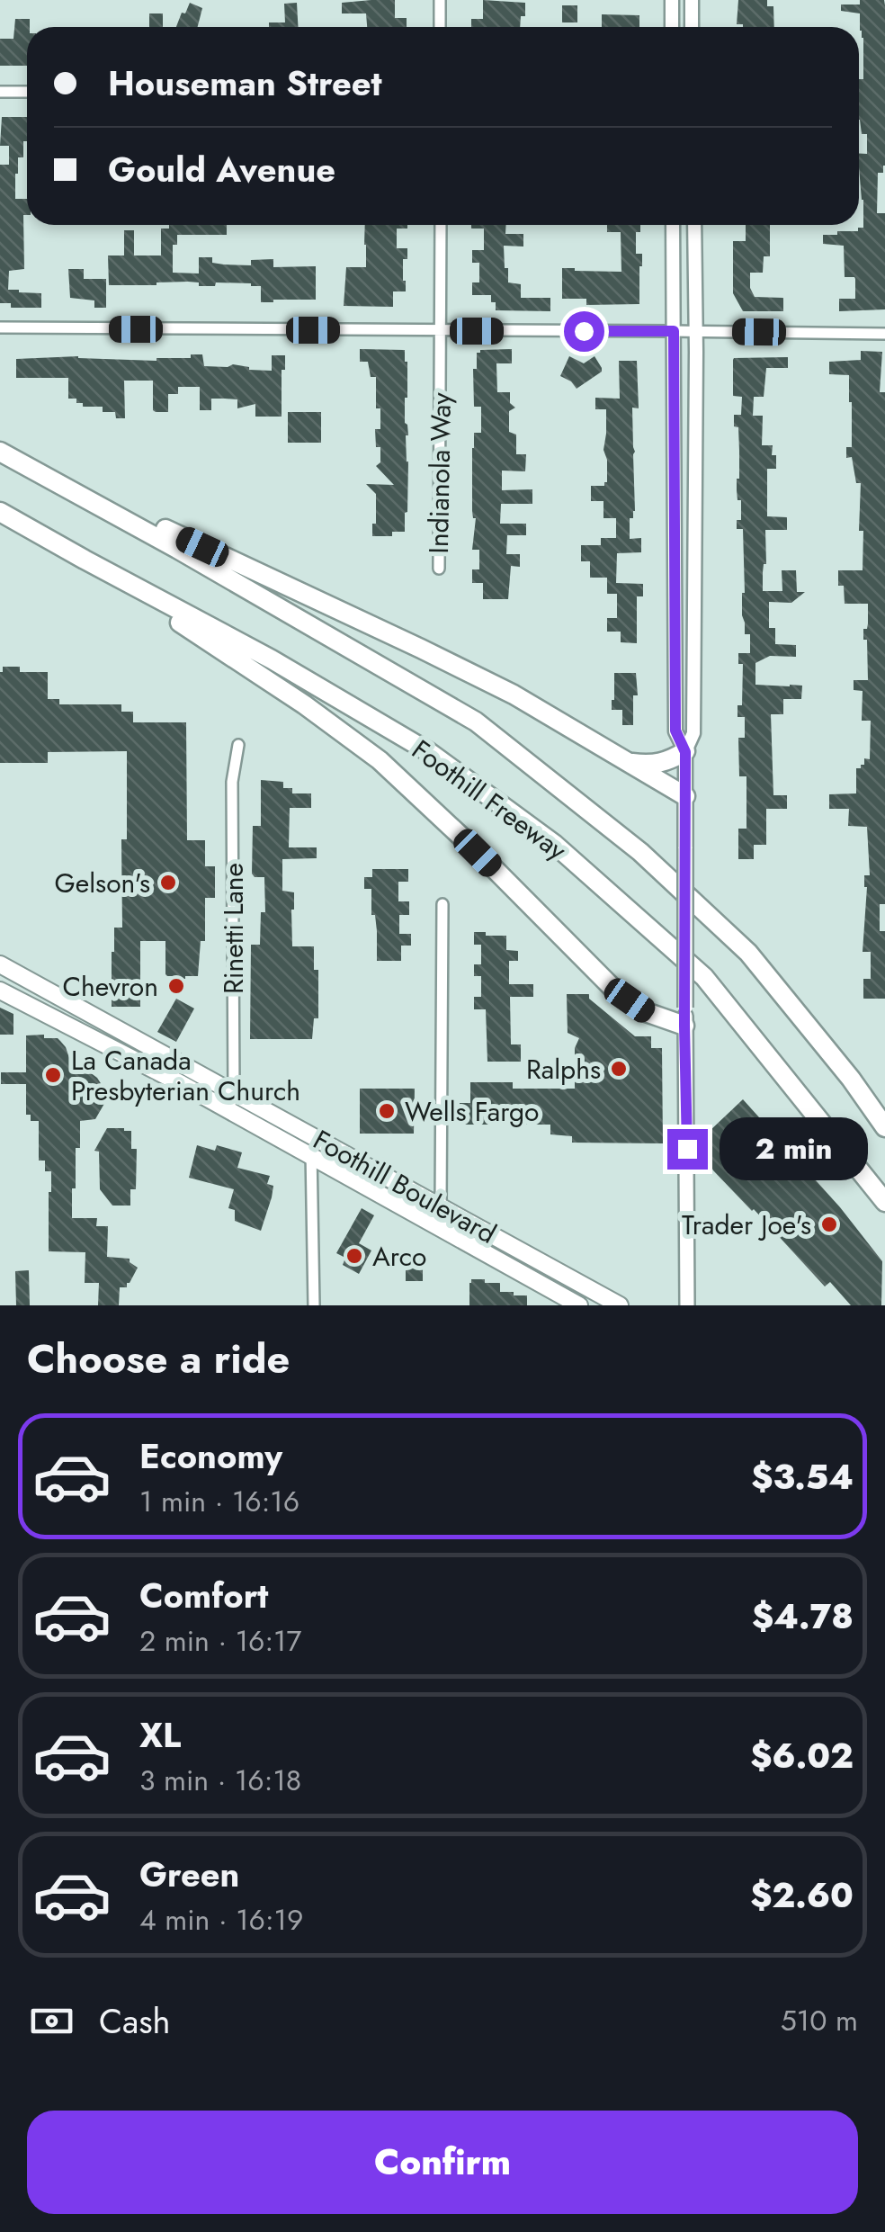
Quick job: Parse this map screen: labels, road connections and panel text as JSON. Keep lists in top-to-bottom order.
{
  "streets": {
    "highway": ["Foothill Freeway"],
    "main road": ["Foothill Boulevard"],
    "street": ["Indianola Way", "Rinetti Lane"]
  },
  "crossings": [
    ["Rinetti Lane", "Foothill Boulevard"]
  ],
  "places": [
    "Gelson's",
    "Chevron",
    "Ralphs",
    "La Canada Presbyterian Church",
    "Wells Fargo",
    "Trader Joe's",
    "Arco"
  ],
  "page": {
    "banner": ["Houseman Street", "Gould Avenue"],
    "bubble": "2 min",
    "heading": "Choose a ride",
    "list": [
      {
        "name": "Economy",
        "note": "1 min · 16:16",
        "value": "$3.54"
      },
      {
        "name": "Comfort",
        "note": "2 min · 16:17",
        "value": "$4.78"
      },
      {
        "name": "XL",
        "note": "3 min · 16:18",
        "value": "$6.02"
      },
      {
        "name": "Green",
        "note": "4 min · 16:19",
        "value": "$2.60"
      }
    ],
    "pay": ["Cash", "510 m"],
    "buttons": "Confirm"
  }
}
